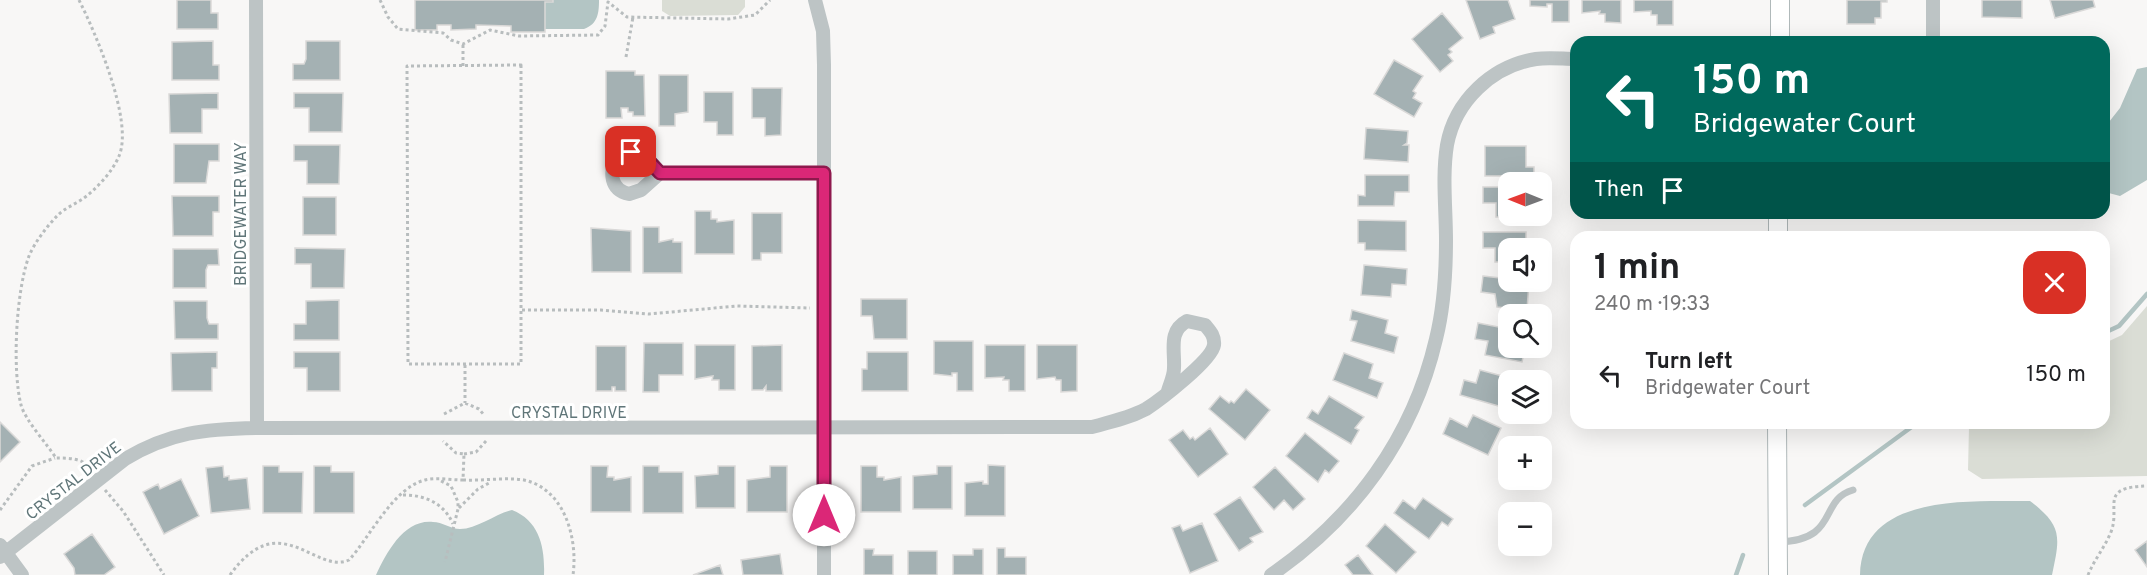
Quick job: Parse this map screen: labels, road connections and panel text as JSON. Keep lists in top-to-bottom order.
{
  "streets": {
    "street": ["BRIDGEWATER WAY", "CRYSTAL DRIVE"]
  },
  "crossings": [
    ["BRIDGEWATER WAY", "CRYSTAL DRIVE"]
  ],
  "north": "left",
  "page": {
    "turn": ["150 m", "Bridgewater Court"],
    "then": "Then",
    "map_buttons": ["+", "−"],
    "heading": ["1 min", "240 m · 19:33"],
    "list": [
      {
        "name": "Turn left",
        "note": "Bridgewater Court",
        "value": "150 m"
      }
    ]
  }
}
